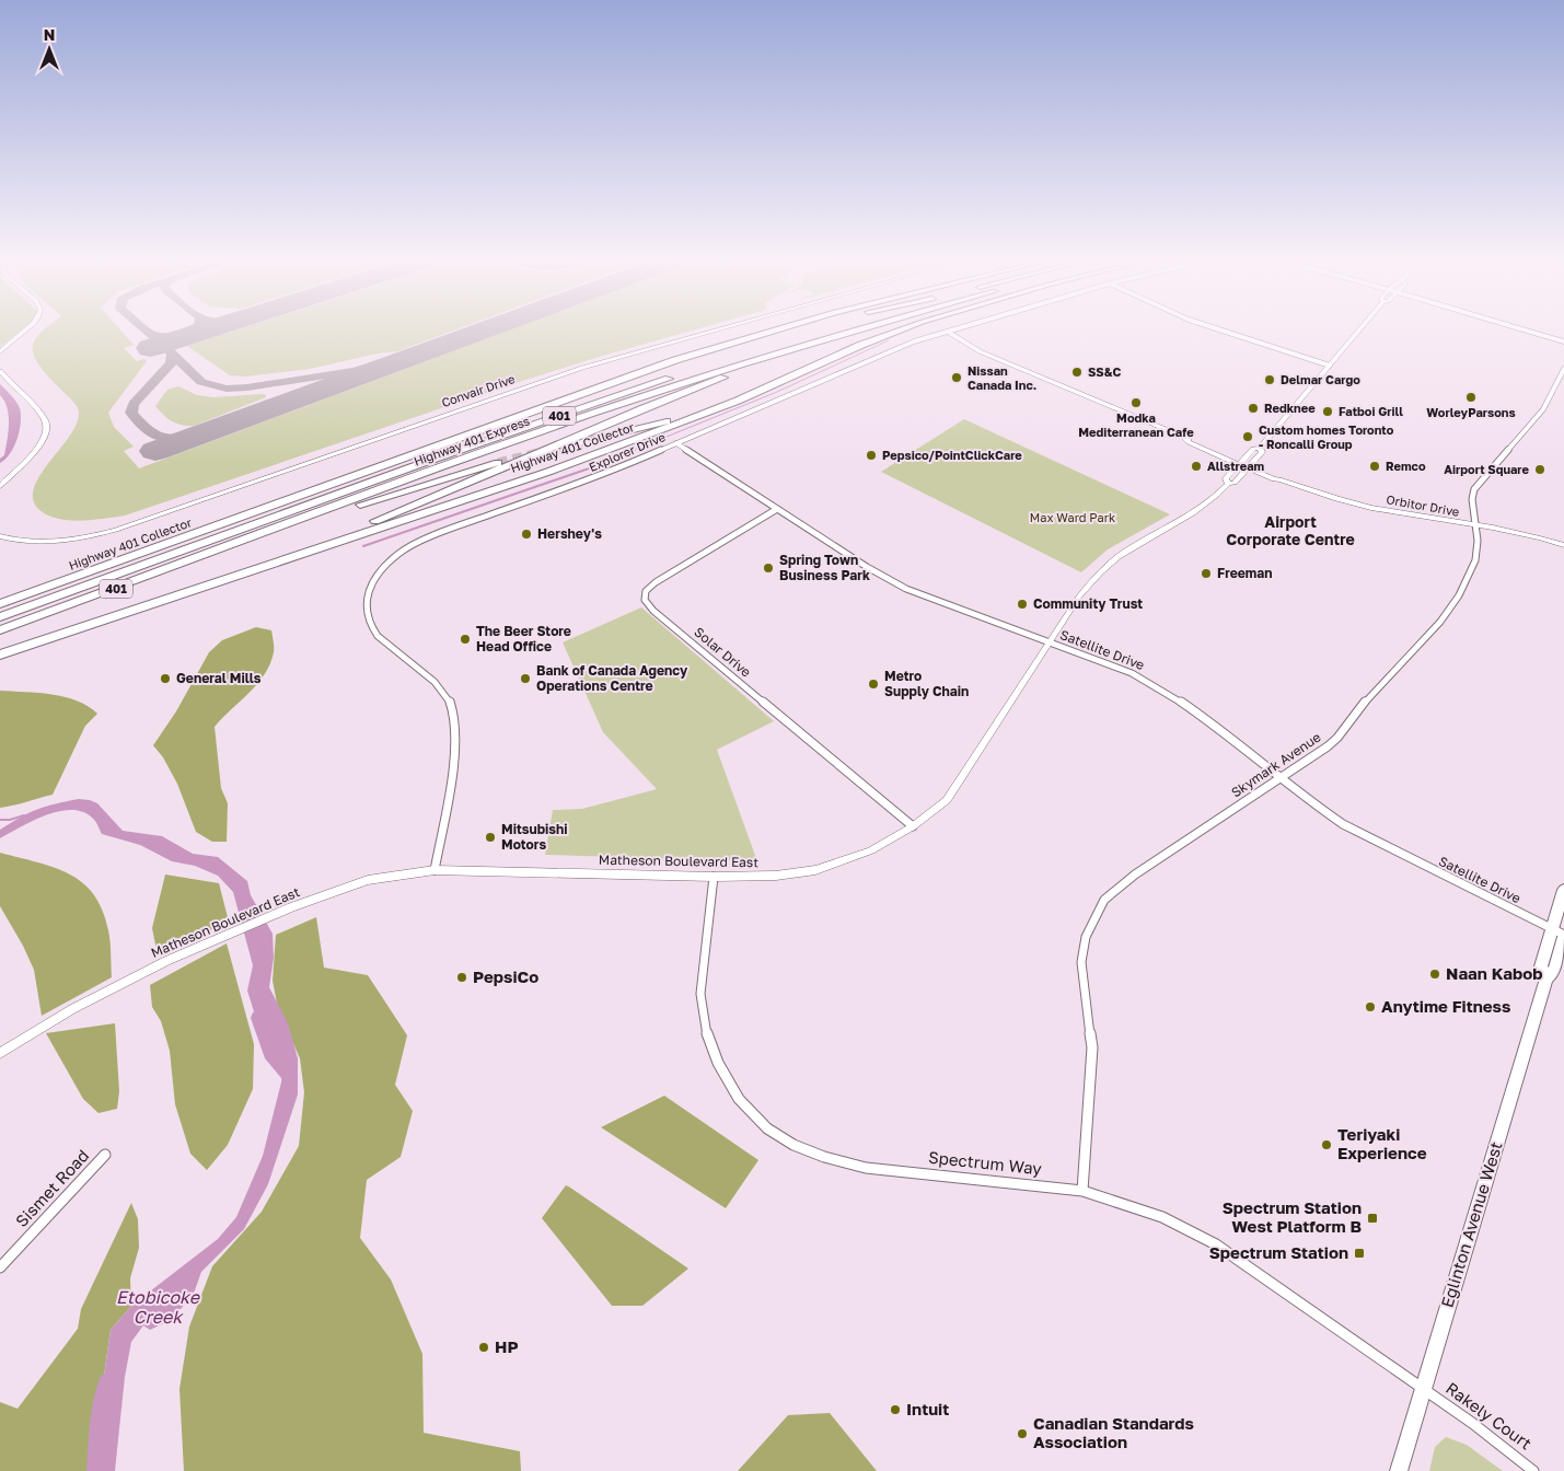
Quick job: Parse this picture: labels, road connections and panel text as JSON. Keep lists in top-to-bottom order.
{
  "streets": {
    "highway": ["401", "Highway 401 Express", "Highway 401 Collector"],
    "main road": ["Eglinton Avenue West"],
    "street": [
      "Convair Drive",
      "Explorer Drive",
      "Orbitor Drive",
      "Satellite Drive",
      "Solar Drive",
      "Skymark Avenue",
      "Matheson Boulevard East",
      "Spectrum Way",
      "Sismet Road",
      "Rakely Court"
    ]
  },
  "crossings": [
    ["Explorer Drive", "Orbitor Drive"],
    ["Explorer Drive", "Satellite Drive"],
    ["Explorer Drive", "Matheson Boulevard East"],
    ["Orbitor Drive", "Skymark Avenue"],
    ["Orbitor Drive", "Matheson Boulevard East"],
    ["Satellite Drive", "Solar Drive"],
    ["Satellite Drive", "Skymark Avenue"],
    ["Satellite Drive", "Matheson Boulevard East"],
    ["Satellite Drive", "Eglinton Avenue West"],
    ["Solar Drive", "Matheson Boulevard East"],
    ["Skymark Avenue", "Spectrum Way"],
    ["Matheson Boulevard East", "Spectrum Way"],
    ["Spectrum Way", "Eglinton Avenue West"],
    ["Spectrum Way", "Rakely Court"],
    ["Eglinton Avenue West", "Rakely Court"]
  ],
  "districts": ["Airport Corporate Centre"],
  "water": ["Etobicoke Creek"],
  "parks": ["Max Ward Park"],
  "places": {
    "other": [
      "SS&C",
      "Nissan Canada Inc.",
      "Delmar Cargo",
      "WorleyParsons",
      "Modka Mediterranean Cafe",
      "Redknee",
      "Fatboi Grill",
      "Custom homes Toronto - Roncalli Group",
      "Pepsico/PointClickCare",
      "Allstream",
      "Remco",
      "Airport Square",
      "Hershey's",
      "Spring Town Business Park",
      "Freeman",
      "Community Trust",
      "The Beer Store Head Office",
      "General Mills",
      "Bank of Canada Agency Operations Centre",
      "Metro Supply Chain",
      "Mitsubishi Motors",
      "Naan Kabob",
      "PepsiCo",
      "Anytime Fitness",
      "Teriyaki Experience",
      "HP",
      "Intuit",
      "Canadian Standards Association"
    ],
    "transit": ["Spectrum Station West Platform B", "Spectrum Station"]
  },
  "north": "top"
}
